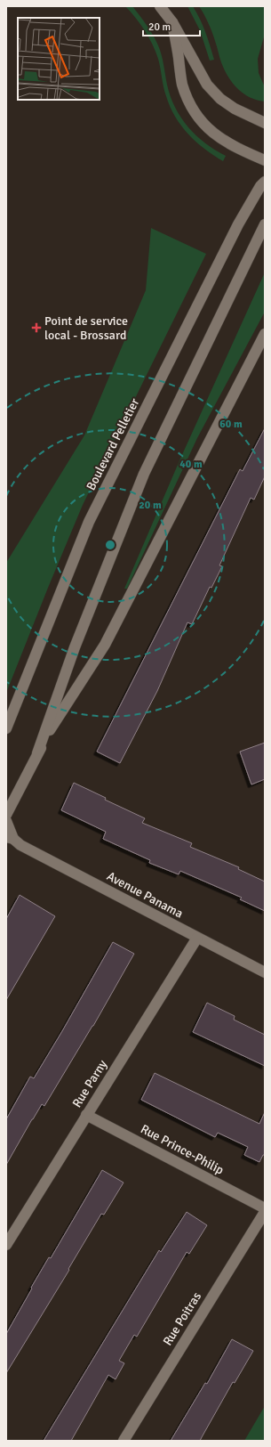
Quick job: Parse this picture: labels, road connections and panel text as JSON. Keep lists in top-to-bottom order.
{
  "streets": {
    "street": [
      "Boulevard Pelletier",
      "Avenue Panama",
      "Rue Parny",
      "Rue Prince-Philip",
      "Rue Poitras"
    ]
  },
  "crossings": [
    ["Avenue Panama", "Rue Parny"],
    ["Rue Parny", "Rue Prince-Philip"]
  ],
  "places": {
    "health": ["Point de service local - Brossard"]
  },
  "scale_bar": "20 m",
  "rings": ["60 m", "40 m", "20 m"]
}
